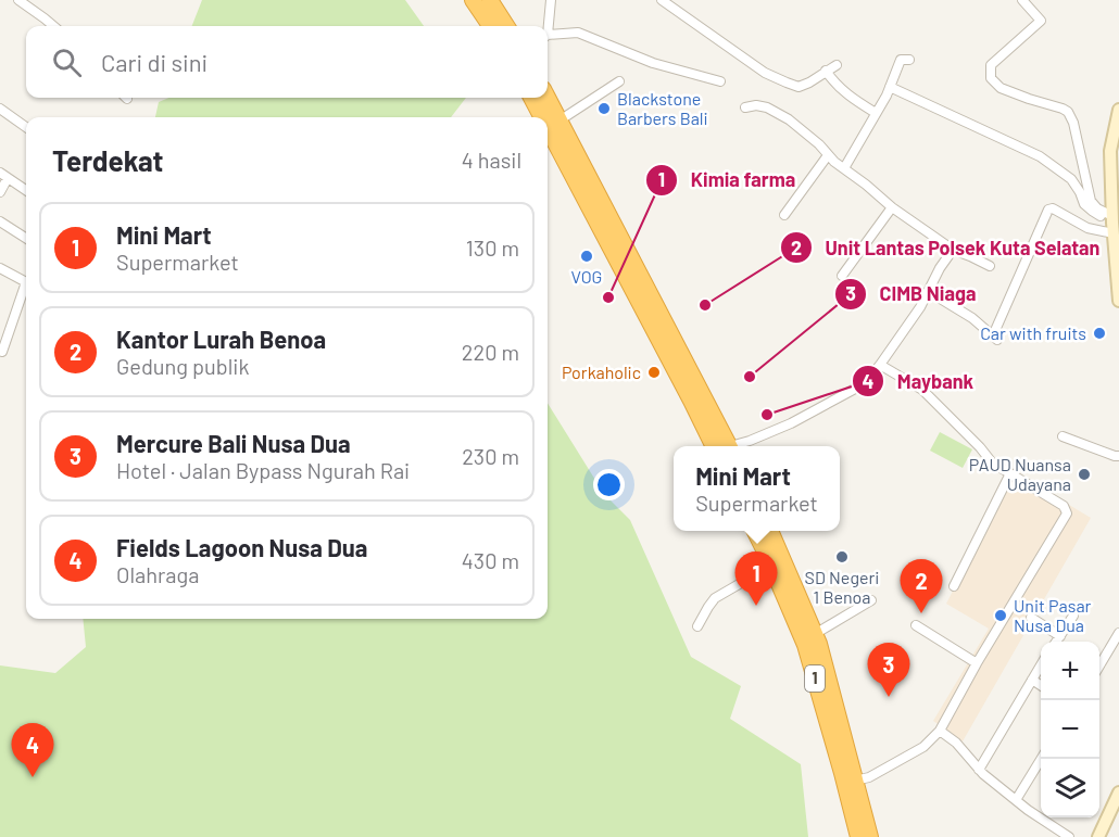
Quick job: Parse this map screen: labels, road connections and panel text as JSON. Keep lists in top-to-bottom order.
{
  "streets": {
    "highway": ["1"]
  },
  "places": [
    "Blackstone Barbers Bali",
    "VOG",
    "Kimia farma",
    "Unit Lantas Polsek Kuta Selatan",
    "Car with fruits",
    "Porkaholic",
    "CIMB Niaga",
    "Maybank",
    "PAUD Nuansa Udayana",
    "SD Negeri 1 Benoa",
    "Unit Pasar Nusa Dua"
  ],
  "page": {
    "search": "Cari di sini",
    "heading": ["Terdekat", "4 hasil"],
    "list": [
      {
        "mark": "1",
        "name": "Mini Mart",
        "note": "Supermarket",
        "value": "130 m"
      },
      {
        "mark": "2",
        "name": "Kantor Lurah Benoa",
        "note": "Gedung publik",
        "value": "220 m"
      },
      {
        "mark": "3",
        "name": "Mercure Bali Nusa Dua",
        "note": "Hotel · Jalan Bypass Ngurah Rai",
        "value": "230 m"
      },
      {
        "mark": "4",
        "name": "Fields Lagoon Nusa Dua",
        "note": "Olahraga",
        "value": "430 m"
      }
    ],
    "popup": ["Mini Mart", "Supermarket"],
    "pins": [
      "1",
      "2",
      "3",
      "4"
    ],
    "map_buttons": ["+", "−"]
  }
}
